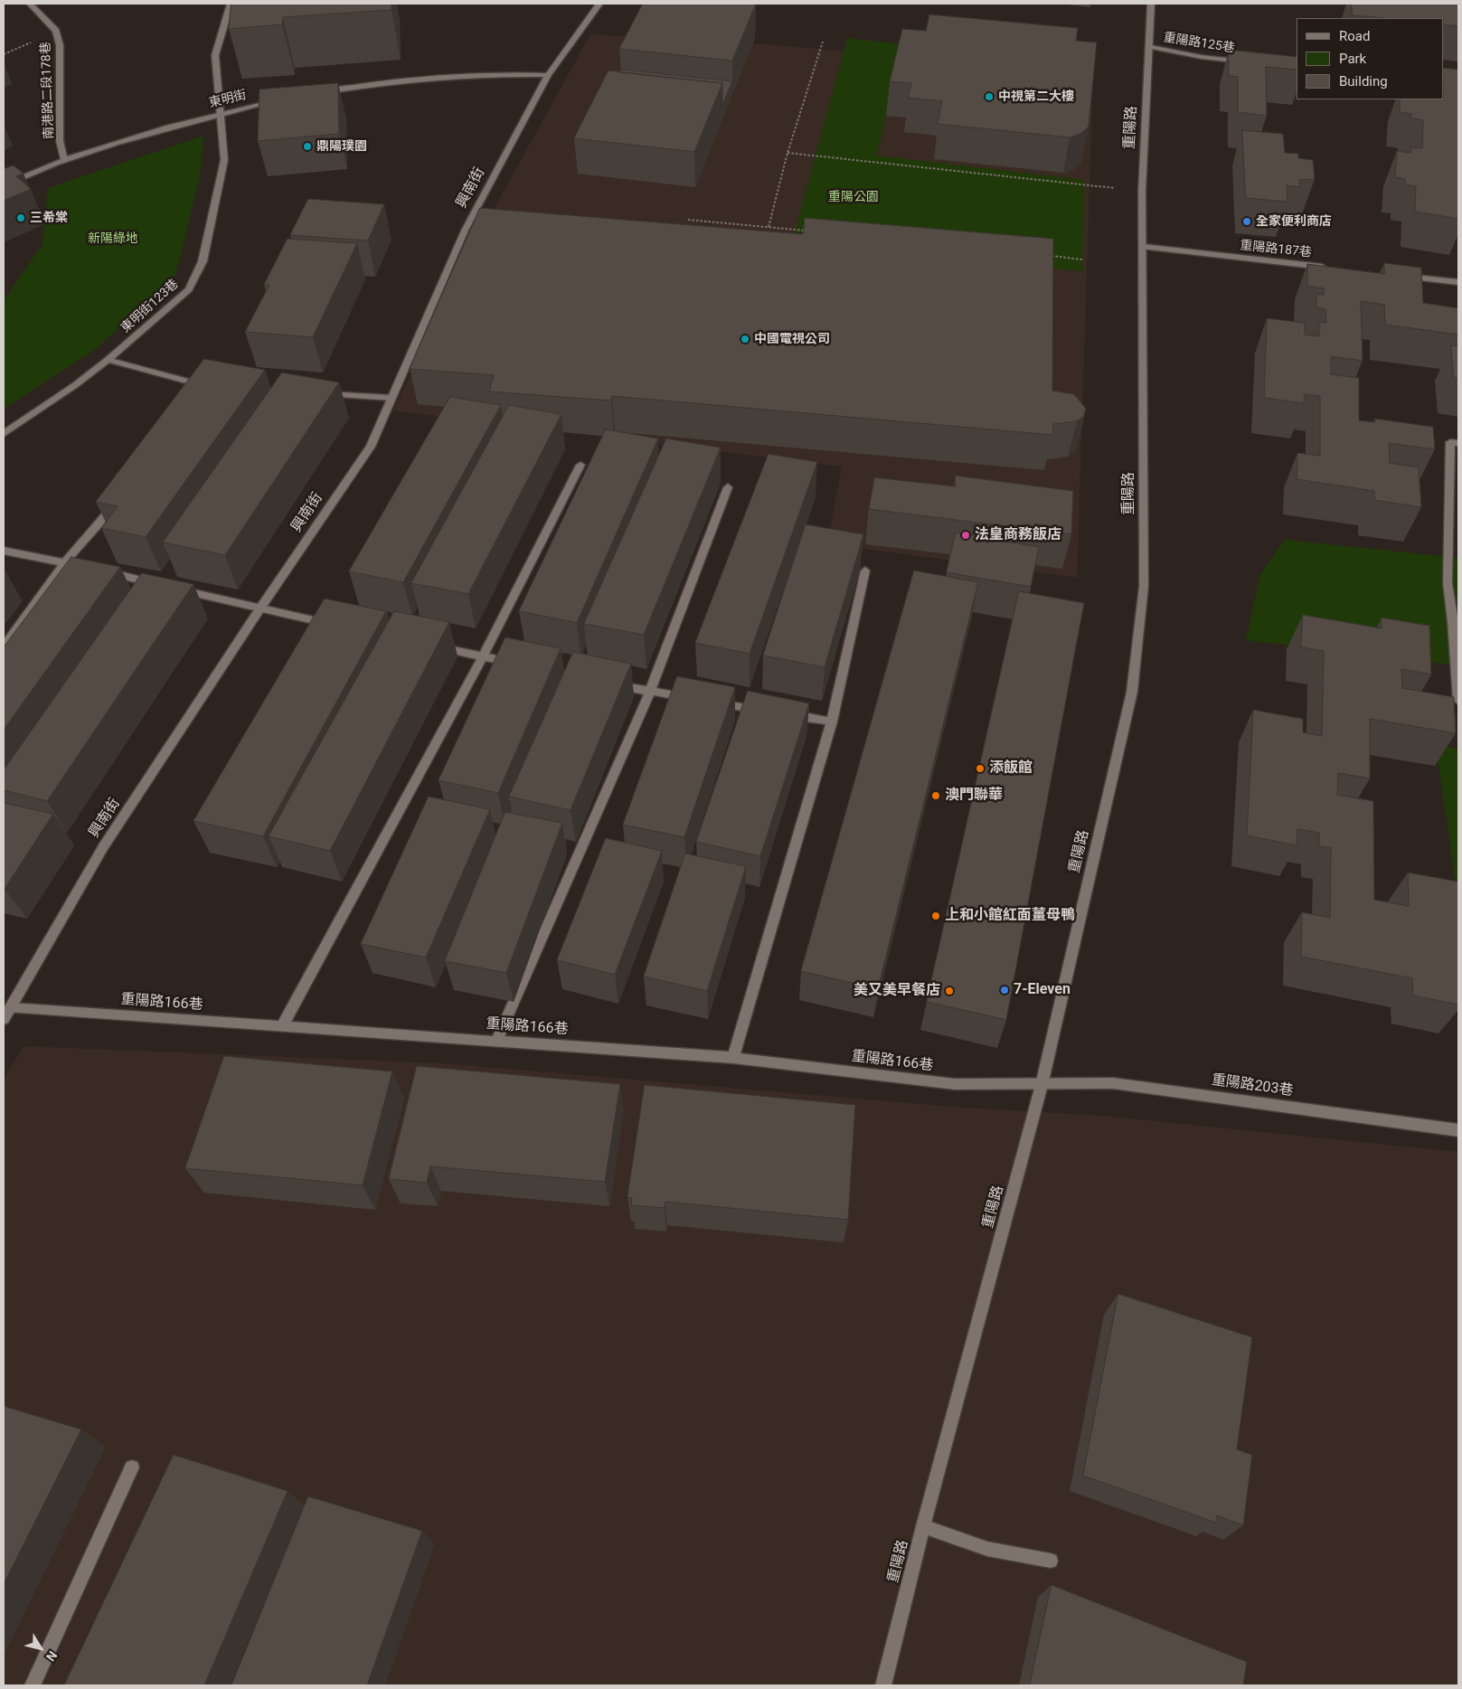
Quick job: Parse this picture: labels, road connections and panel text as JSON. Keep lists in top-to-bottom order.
{
  "streets": {
    "street": [
      "重陽路125巷",
      "南港路二段178巷",
      "東明街",
      "重陽路",
      "興南街",
      "重陽路187巷",
      "東明街123巷",
      "重陽路166巷",
      "重陽路203巷"
    ]
  },
  "crossings": [
    ["重陽路125巷", "重陽路"],
    ["南港路二段178巷", "東明街"],
    ["東明街", "東明街123巷"],
    ["重陽路", "重陽路187巷"],
    ["重陽路", "重陽路166巷"],
    ["重陽路", "重陽路203巷"],
    ["興南街", "重陽路166巷"],
    ["重陽路166巷", "重陽路203巷"]
  ],
  "parks": ["重陽公園", "新陽綠地"],
  "places": [
    "中視第二大樓",
    "鼎陽璞園",
    "三希棠",
    "全家便利商店",
    "中國電視公司",
    "法皇商務飯店",
    "添飯館",
    "澳門聯華",
    "上和小館紅面薑母鴨",
    "7-Eleven",
    "美又美早餐店"
  ],
  "legend": ["Road", "Park", "Building"],
  "north": "bottom right"
}
